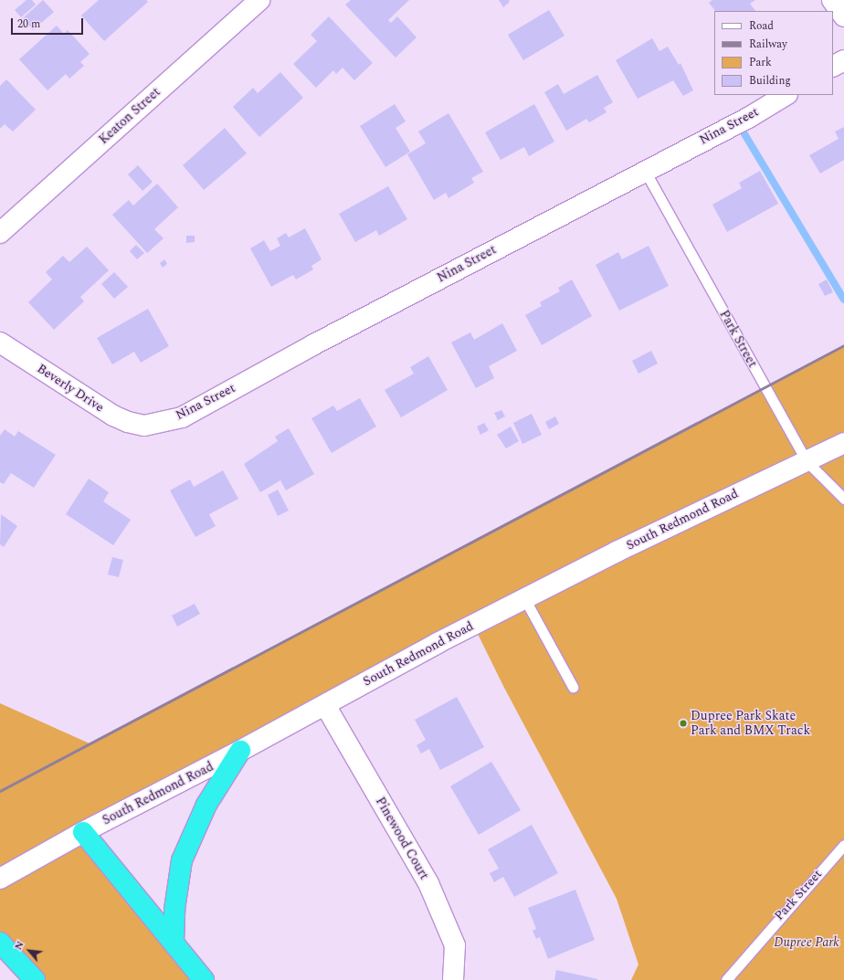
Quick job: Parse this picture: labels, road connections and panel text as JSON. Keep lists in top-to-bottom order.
{
  "streets": {
    "street": [
      "Keaton Street",
      "Nina Street",
      "Beverly Drive",
      "South Redmond Road",
      "Pinewood Court"
    ],
    "lane": ["Park Street"]
  },
  "crossings": [
    ["Nina Street", "Park Street"],
    ["Nina Street", "Beverly Drive"],
    ["Park Street", "South Redmond Road"],
    ["South Redmond Road", "Pinewood Court"]
  ],
  "parks": ["Dupree Park"],
  "places": ["Dupree Park Skate Park and BMX Track"],
  "legend": [
    "Road",
    "Railway",
    "Park",
    "Building"
  ],
  "scale_bar": "20 m",
  "north": "top left"
}
